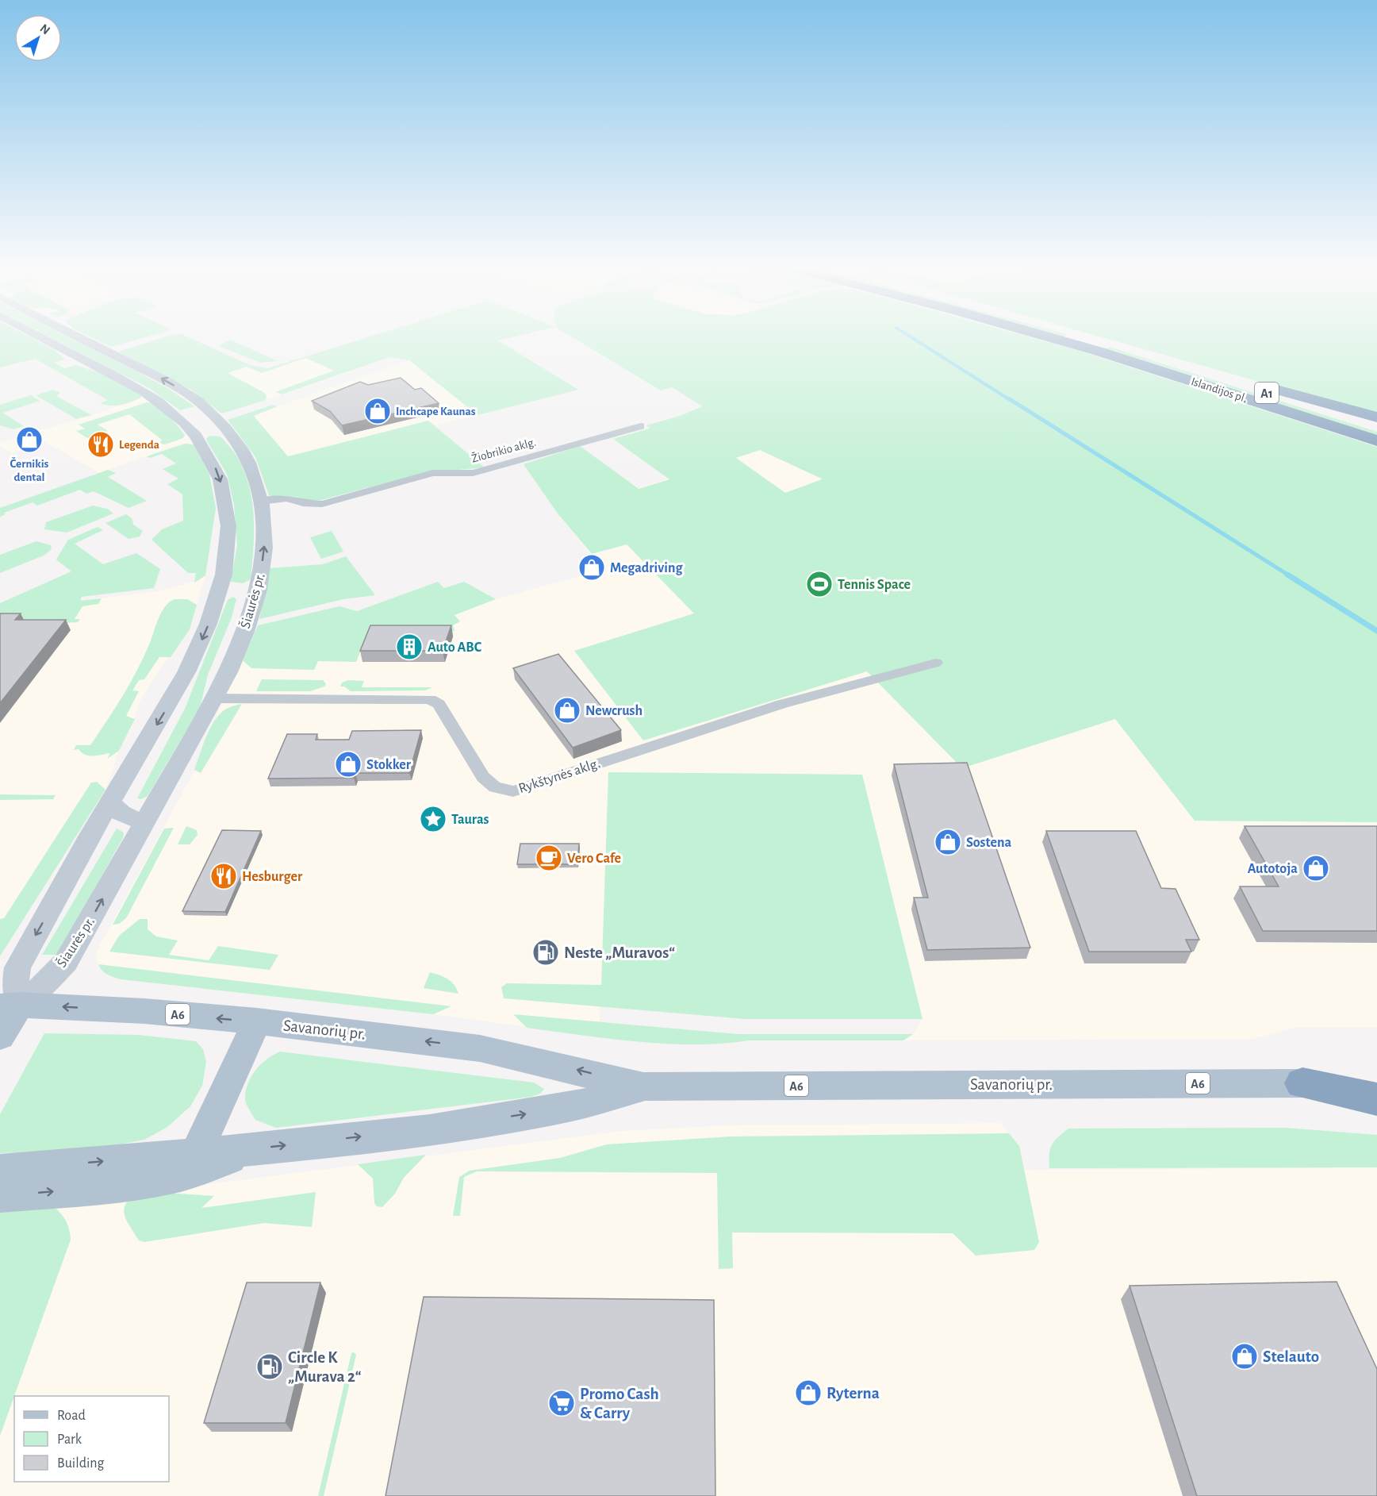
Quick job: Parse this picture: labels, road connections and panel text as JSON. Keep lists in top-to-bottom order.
{
  "streets": {
    "highway": [
      "Islandijos pl.",
      "A1",
      "A6",
      "Savanorių pr."
    ],
    "main road": ["Šiaurės pr."],
    "street": ["Žiobrikio aklg.", "Rykštynės aklg."]
  },
  "crossings": [
    ["Žiobrikio aklg.", "Šiaurės pr."],
    ["Šiaurės pr.", "Rykštynės aklg."],
    ["Šiaurės pr.", "Savanorių pr."]
  ],
  "places": {
    "shop": [
      "Inchcape Kaunas",
      "Černikis dental",
      "Megadriving",
      "Newcrush",
      "Stokker",
      "Sostena",
      "Autotoja",
      "Stelauto",
      "Ryterna"
    ],
    "restaurant": ["Legenda", "Hesburger"],
    "sports": ["Tennis Space"],
    "building": ["Auto ABC"],
    "place": ["Tauras"],
    "cafe": ["Vero Cafe"],
    "fuel station": ["Neste „Muravos“", "Circle K „Murava 2“"],
    "supermarket": ["Promo Cash & Carry"]
  },
  "legend": ["Road", "Park", "Building"],
  "north": "top right"
}
